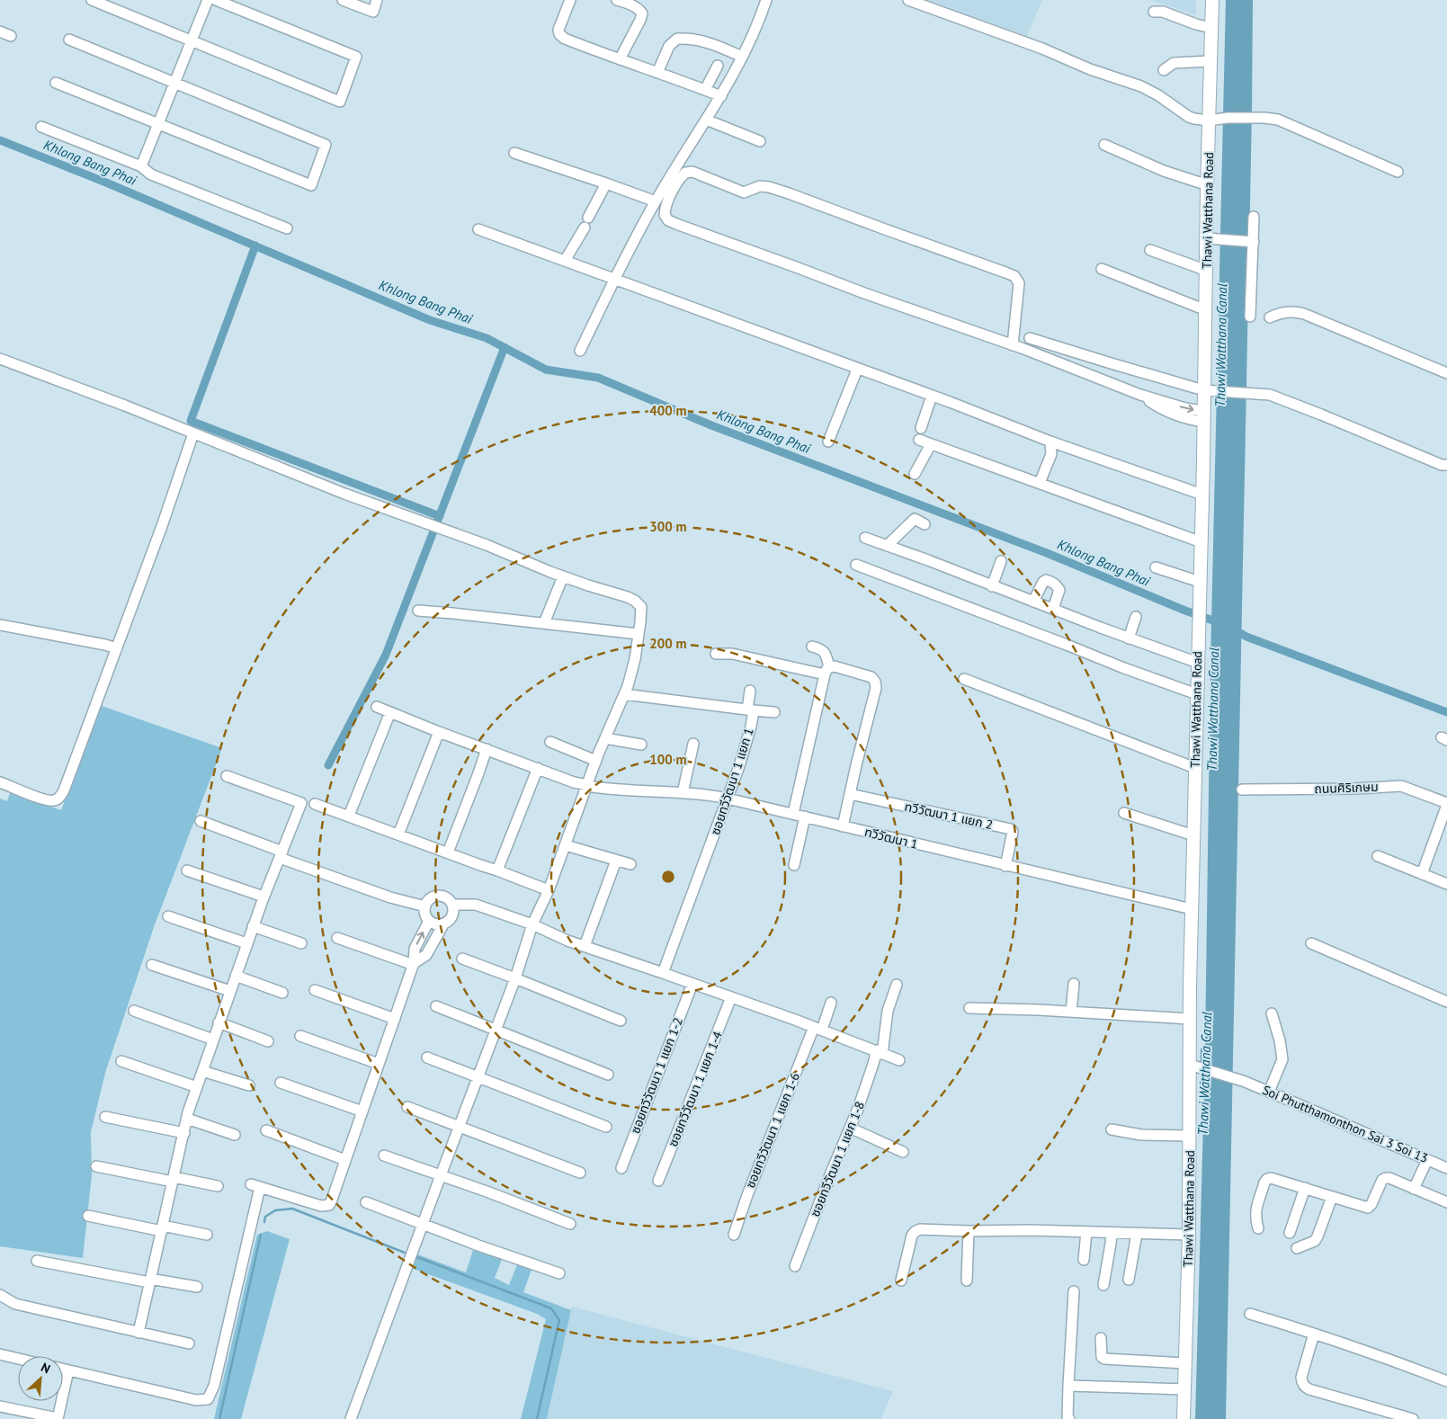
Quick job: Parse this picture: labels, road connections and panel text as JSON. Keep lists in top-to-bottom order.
{
  "streets": {
    "main road": ["Thawi Watthana Road"],
    "street": [
      "ซอยทวีวัฒนา 1 แยก 1",
      "ถนนศิริเกษม",
      "ทวีวัฒนา 1 แยก 2",
      "ทวีวัฒนา 1",
      "ซอยทวีวัฒนา 1 แยก 1-2",
      "ซอยทวีวัฒนา 1 แยก 1-4",
      "Soi Phutthamonthon Sai 3 Soi 13",
      "ซอยทวีวัฒนา 1 แยก 1-6",
      "ซอยทวีวัฒนา 1 แยก 1-8"
    ]
  },
  "crossings": [
    ["Thawi Watthana Road", "ทวีวัฒนา 1"],
    ["Thawi Watthana Road", "Soi Phutthamonthon Sai 3 Soi 13"],
    ["ซอยทวีวัฒนา 1 แยก 1", "ทวีวัฒนา 1"],
    ["ทวีวัฒนา 1 แยก 2", "ทวีวัฒนา 1"]
  ],
  "water": ["Khlong Bang Phai", "Thawi Watthana Canal"],
  "north": "top right",
  "rings": [
    "400 m",
    "300 m",
    "200 m",
    "100 m"
  ]
}
